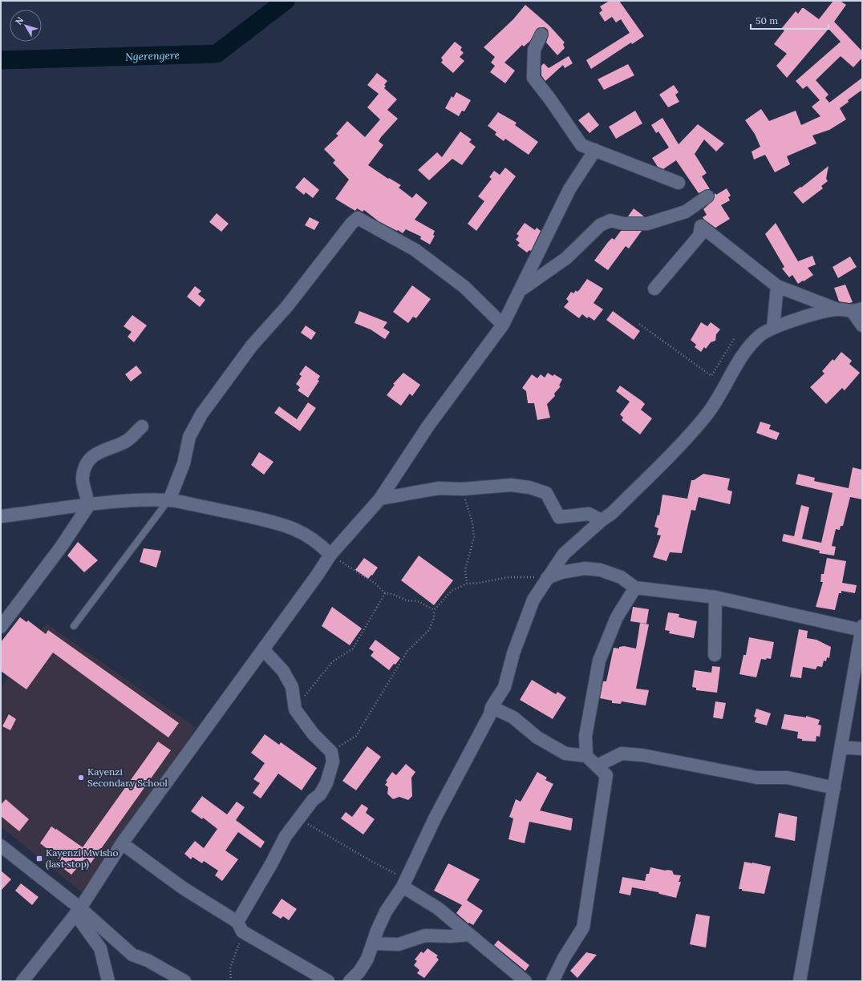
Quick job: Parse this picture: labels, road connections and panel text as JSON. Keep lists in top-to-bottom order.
{
  "water": ["Ngerengere"],
  "places": {
    "other": ["Kayenzi Secondary School"],
    "transit": ["Kayenzi Mwisho (last stop)"]
  },
  "scale_bar": "50 m",
  "north": "top left"
}
